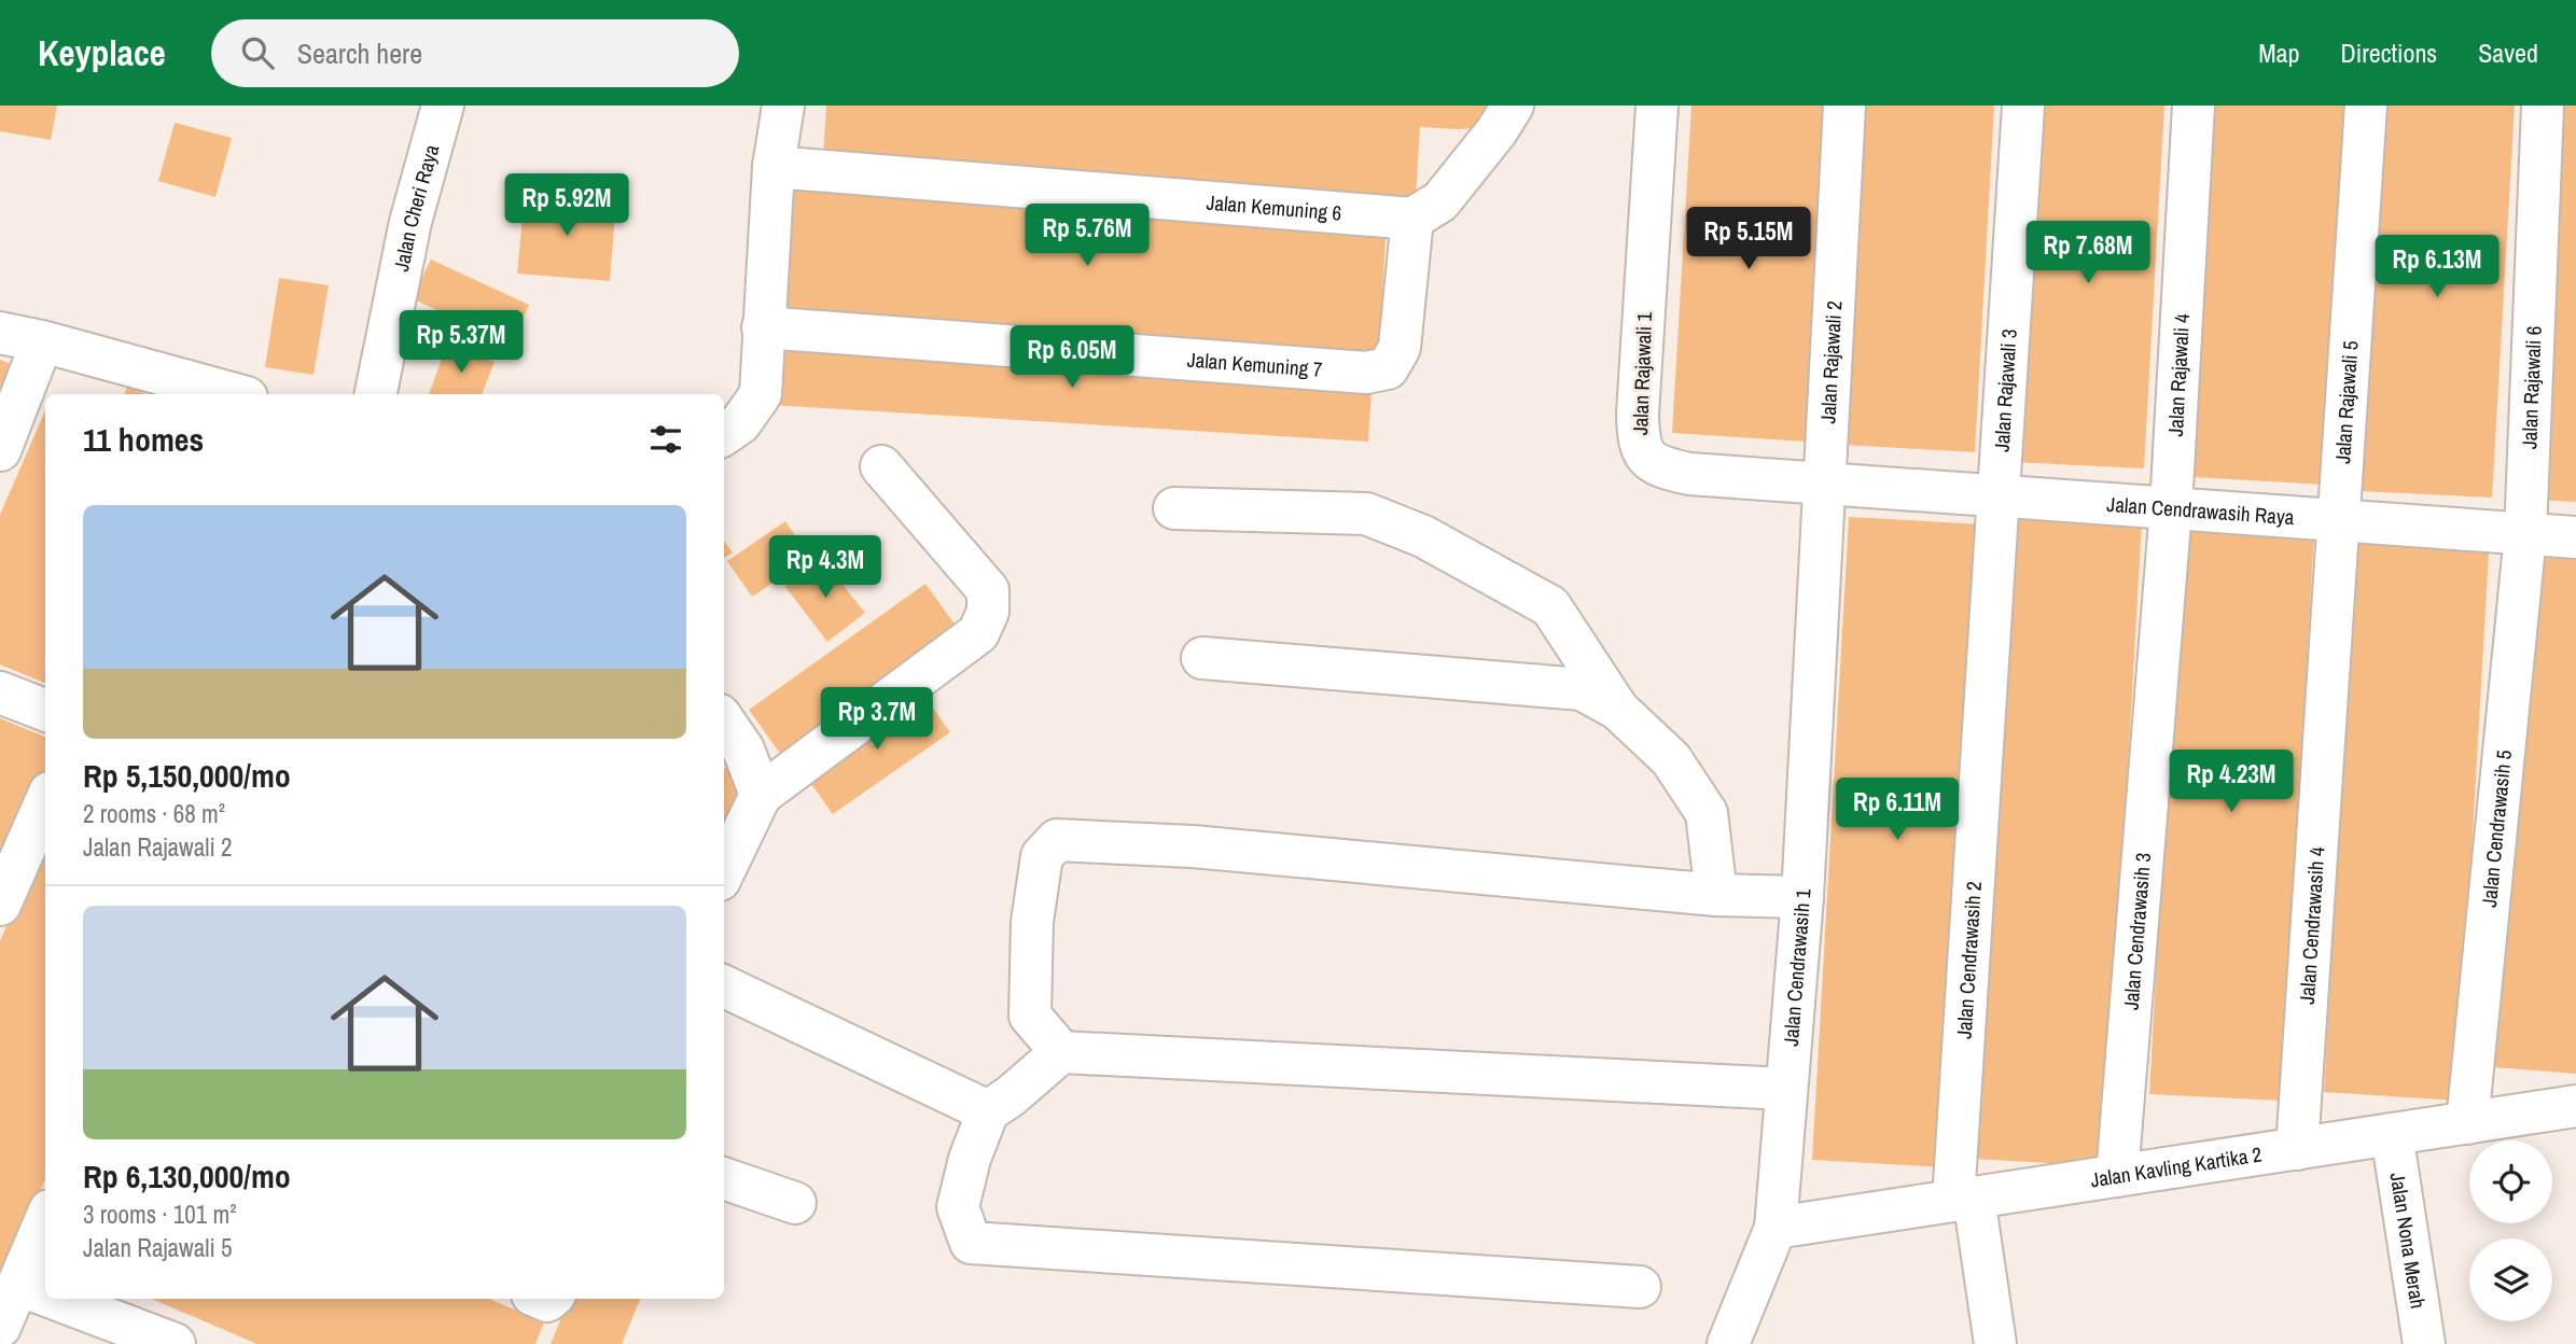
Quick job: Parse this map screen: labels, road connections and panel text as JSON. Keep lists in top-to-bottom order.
{
  "streets": {
    "street": [
      "Jalan Cheri Raya",
      "Jalan Kemuning 6",
      "Jalan Rajawali 2",
      "Jalan Kemuning 7",
      "Jalan Rajawali 1",
      "Jalan Rajawali 4",
      "Jalan Rajawali 6",
      "Jalan Rajawali 3",
      "Jalan Rajawali 5",
      "Jalan Cendrawasih Raya",
      "Jalan Cendrawasih 5",
      "Jalan Cendrawasih 4",
      "Jalan Cendrawasih 3",
      "Jalan Cendrawasih 2",
      "Jalan Cendrawasih 1",
      "Jalan Kavling Kartika 2",
      "Jalan Nona Merah"
    ]
  },
  "crossings": [
    ["Jalan Kemuning 6", "Jalan Kemuning 7"],
    ["Jalan Rajawali 2", "Jalan Rajawali 1"],
    ["Jalan Rajawali 2", "Jalan Cendrawasih Raya"],
    ["Jalan Rajawali 2", "Jalan Cendrawasih 1"],
    ["Jalan Rajawali 1", "Jalan Cendrawasih Raya"],
    ["Jalan Rajawali 1", "Jalan Cendrawasih 1"],
    ["Jalan Rajawali 4", "Jalan Cendrawasih Raya"],
    ["Jalan Rajawali 4", "Jalan Cendrawasih 3"],
    ["Jalan Rajawali 6", "Jalan Cendrawasih Raya"],
    ["Jalan Rajawali 6", "Jalan Cendrawasih 5"],
    ["Jalan Rajawali 3", "Jalan Cendrawasih Raya"],
    ["Jalan Rajawali 3", "Jalan Cendrawasih 2"],
    ["Jalan Rajawali 5", "Jalan Cendrawasih Raya"],
    ["Jalan Rajawali 5", "Jalan Cendrawasih 4"],
    ["Jalan Cendrawasih Raya", "Jalan Cendrawasih 5"],
    ["Jalan Cendrawasih Raya", "Jalan Cendrawasih 4"],
    ["Jalan Cendrawasih Raya", "Jalan Cendrawasih 3"],
    ["Jalan Cendrawasih Raya", "Jalan Cendrawasih 2"],
    ["Jalan Cendrawasih Raya", "Jalan Cendrawasih 1"],
    ["Jalan Cendrawasih 5", "Jalan Kavling Kartika 2"],
    ["Jalan Cendrawasih 4", "Jalan Kavling Kartika 2"],
    ["Jalan Cendrawasih 3", "Jalan Kavling Kartika 2"],
    ["Jalan Cendrawasih 2", "Jalan Kavling Kartika 2"],
    ["Jalan Cendrawasih 1", "Jalan Kavling Kartika 2"],
    ["Jalan Kavling Kartika 2", "Jalan Nona Merah"]
  ],
  "page": {
    "header": "Keyplace",
    "search": "Search here",
    "nav": ["Map", "Directions", "Saved"],
    "price": [
      "Rp 5.92M",
      "Rp 5.76M",
      "Rp 5.15M",
      "Rp 7.68M",
      "Rp 6.13M",
      "Rp 5.37M",
      "Rp 6.05M",
      "Rp 4.3M",
      "Rp 3.7M",
      "Rp 4.23M",
      "Rp 6.11M"
    ],
    "heading": "11 homes",
    "list": [
      {
        "name": "Rp 5,150,000/mo",
        "note": "2 rooms · 68 m² · Jalan Rajawali 2"
      },
      {
        "name": "Rp 6,130,000/mo",
        "note": "3 rooms · 101 m² · Jalan Rajawali 5"
      }
    ]
  }
}
